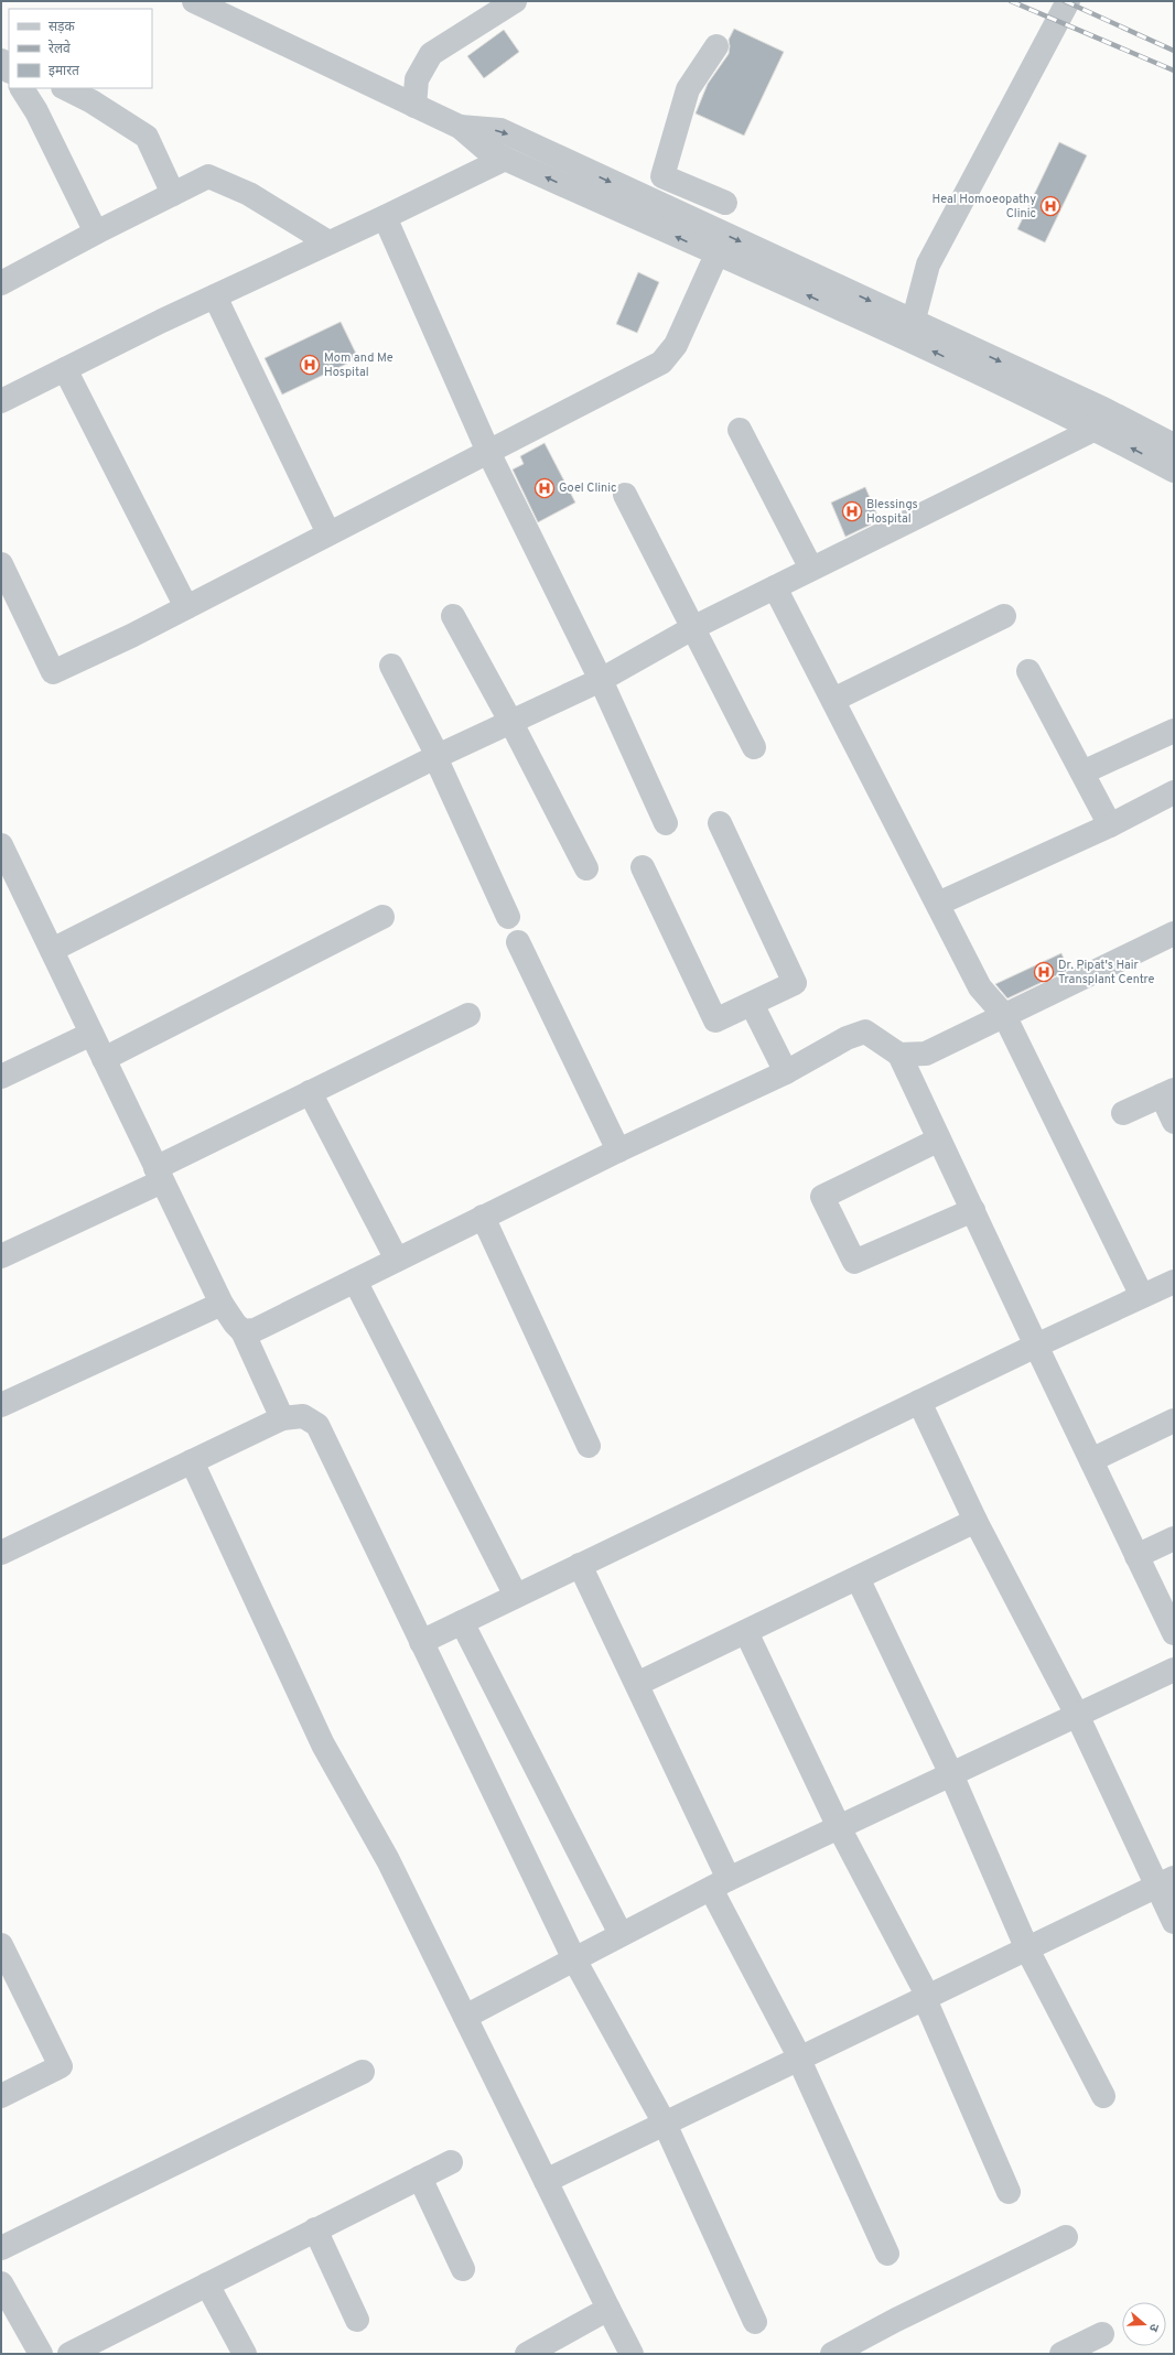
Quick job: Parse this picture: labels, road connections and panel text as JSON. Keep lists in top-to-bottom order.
{
  "places": {
    "hospital": [
      "Heal Homoeopathy Clinic",
      "Mom and Me Hospital",
      "Goel Clinic",
      "Blessings Hospital",
      "Dr. Pipat's Hair Transplant Centre"
    ]
  },
  "legend": ["सड़क", "रेलवे", "इमारत"],
  "north": "right"
}
